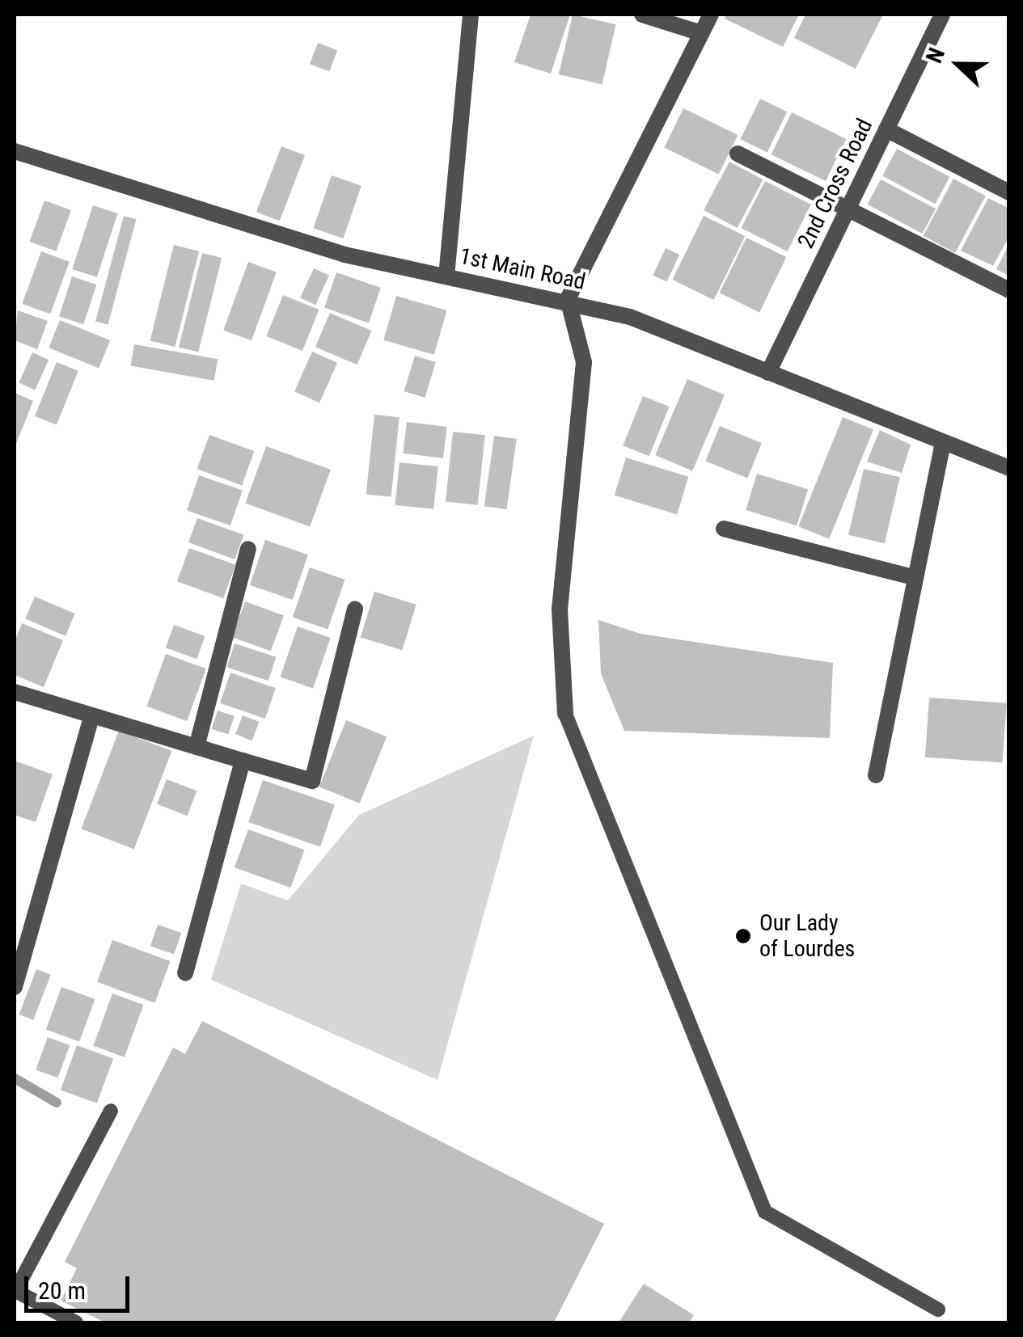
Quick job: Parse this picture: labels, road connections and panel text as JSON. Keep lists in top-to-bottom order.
{
  "streets": {
    "street": ["2nd Cross Road", "1st Main Road"]
  },
  "crossings": [
    ["2nd Cross Road", "1st Main Road"]
  ],
  "places": ["Our Lady of Lourdes"],
  "scale_bar": "20 m",
  "north": "left"
}
